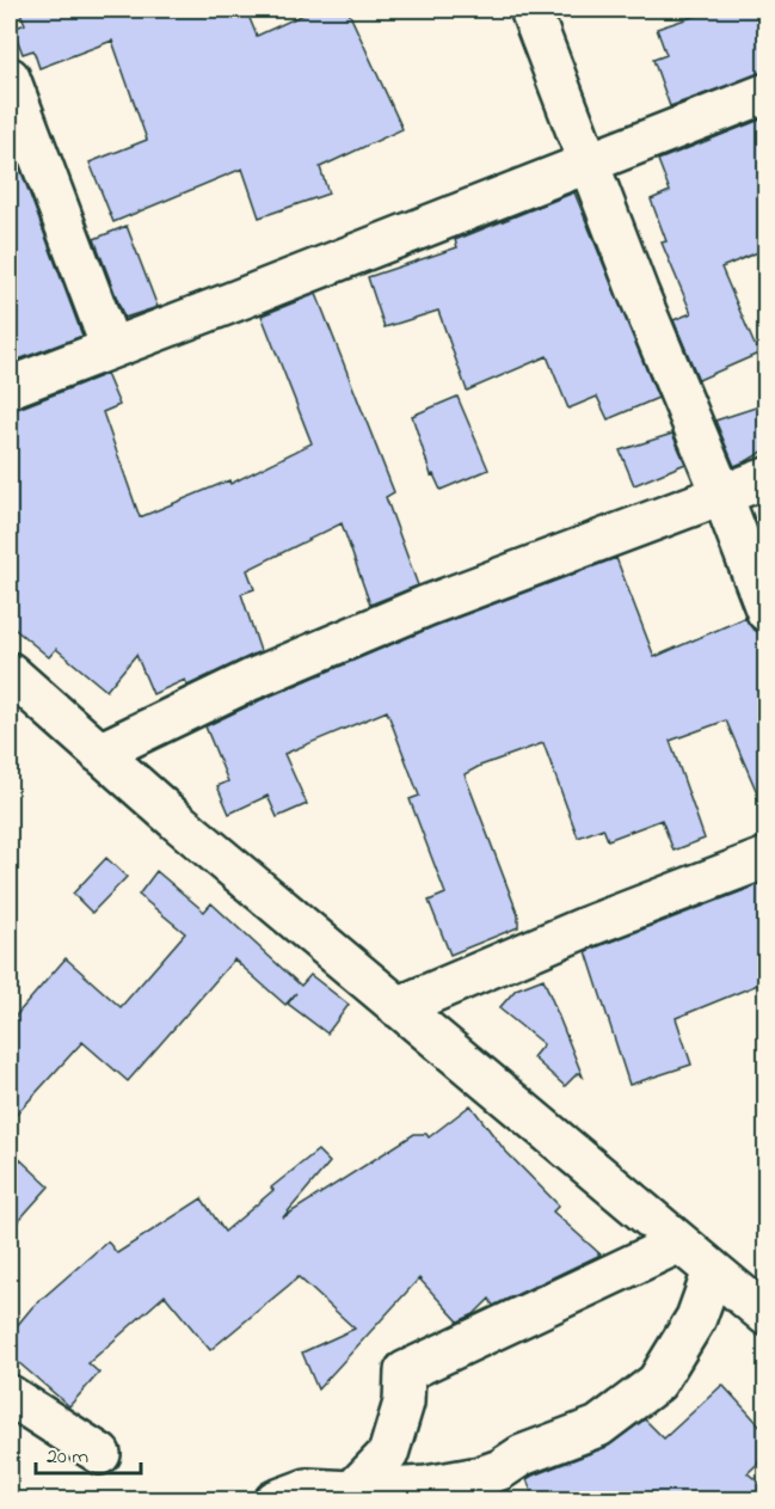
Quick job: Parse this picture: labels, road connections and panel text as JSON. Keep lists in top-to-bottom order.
{
  "scale_bar": "20 m"
}
